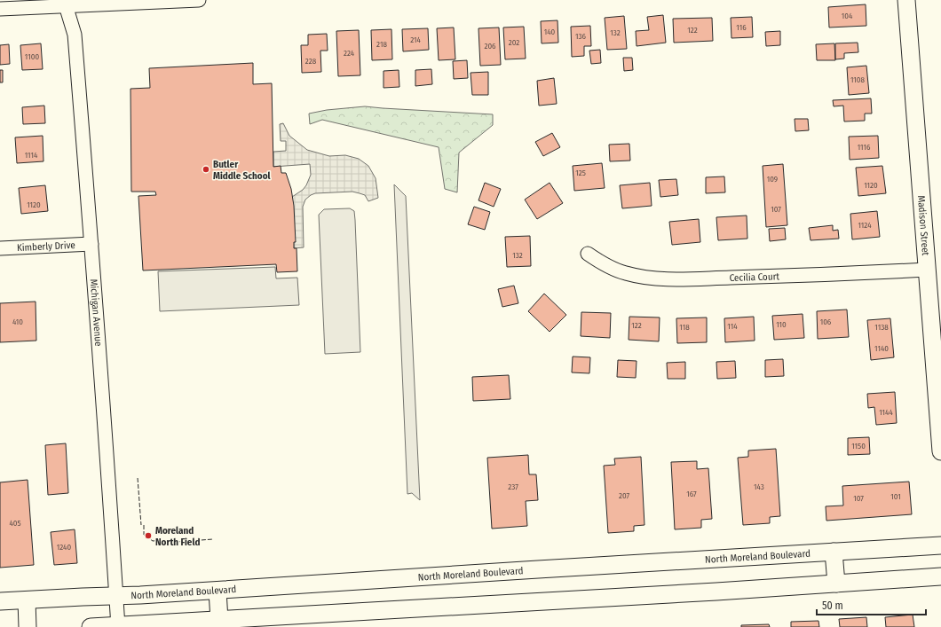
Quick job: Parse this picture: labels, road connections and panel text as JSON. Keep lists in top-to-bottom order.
{
  "streets": {
    "street": [
      "Madison Street",
      "Kimberly Drive",
      "Cecilia Court",
      "Michigan Avenue",
      "North Moreland Boulevard"
    ]
  },
  "crossings": [
    ["Madison Street", "Cecilia Court"],
    ["Kimberly Drive", "Michigan Avenue"],
    ["Michigan Avenue", "North Moreland Boulevard"]
  ],
  "places": ["Butler Middle School", "Moreland North Field"],
  "house_numbers": [
    "104",
    "116",
    "122",
    "140",
    "132",
    "136",
    "214",
    "202",
    "218",
    "206",
    "224",
    "1100",
    "228",
    "1108",
    "1116",
    "1114",
    "125",
    "109",
    "1120",
    "1120",
    "107",
    "1124",
    "132",
    "410",
    "106",
    "110",
    "122",
    "114",
    "118",
    "1138",
    "1140",
    "1144",
    "1150",
    "237",
    "143",
    "167",
    "207",
    "101",
    "107",
    "405",
    "1240"
  ],
  "scale_bar": "50 m"
}
